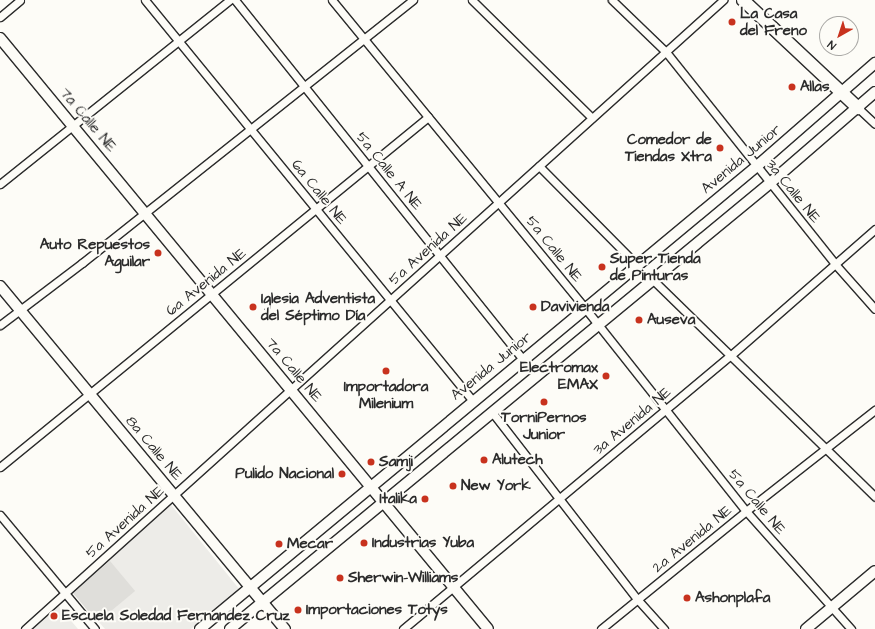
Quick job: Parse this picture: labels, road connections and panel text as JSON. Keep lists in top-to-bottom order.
{
  "streets": {
    "main road": ["7a Calle NE", "Avenida Junior", "8a Calle NE"],
    "street": [
      "5a Calle A NE",
      "3a Calle NE",
      "6a Calle NE",
      "5a Avenida NE",
      "5a Calle NE",
      "6a Avenida NE",
      "3a Avenida NE",
      "2a Avenida NE"
    ]
  },
  "crossings": [
    ["7a Calle NE", "Avenida Junior"],
    ["7a Calle NE", "5a Avenida NE"],
    ["7a Calle NE", "6a Avenida NE"],
    ["7a Calle NE", "3a Avenida NE"],
    ["Avenida Junior", "5a Calle A NE"],
    ["Avenida Junior", "3a Calle NE"],
    ["Avenida Junior", "6a Calle NE"],
    ["Avenida Junior", "5a Calle NE"],
    ["Avenida Junior", "8a Calle NE"],
    ["5a Calle A NE", "5a Avenida NE"],
    ["5a Calle A NE", "6a Avenida NE"],
    ["3a Calle NE", "5a Avenida NE"],
    ["3a Calle NE", "3a Avenida NE"],
    ["6a Calle NE", "5a Avenida NE"],
    ["6a Calle NE", "6a Avenida NE"],
    ["5a Avenida NE", "5a Calle NE"],
    ["5a Avenida NE", "8a Calle NE"],
    ["5a Calle NE", "6a Avenida NE"],
    ["5a Calle NE", "3a Avenida NE"],
    ["5a Calle NE", "2a Avenida NE"],
    ["6a Avenida NE", "8a Calle NE"]
  ],
  "places": [
    "La Casa del Freno",
    "Allas",
    "Comedor de Tiendas Xtra",
    "Auto Repuestos Aguilar",
    "Super Tienda de Pinturas",
    "Iglesia Adventista del Séptimo Día",
    "Davivienda",
    "Auseva",
    "Importadora Milenium",
    "Electromax EMAX",
    "TorniPernos Junior",
    "Alutech",
    "Samji",
    "Pulido Nacional",
    "New York",
    "Italika",
    "Industrias Yuba",
    "Mecar",
    "Sherwin-Williams",
    "Ashonplafa",
    "Importaciones Totys",
    "Escuela Soledad Fernandez Cruz"
  ],
  "north": "bottom left"
}
